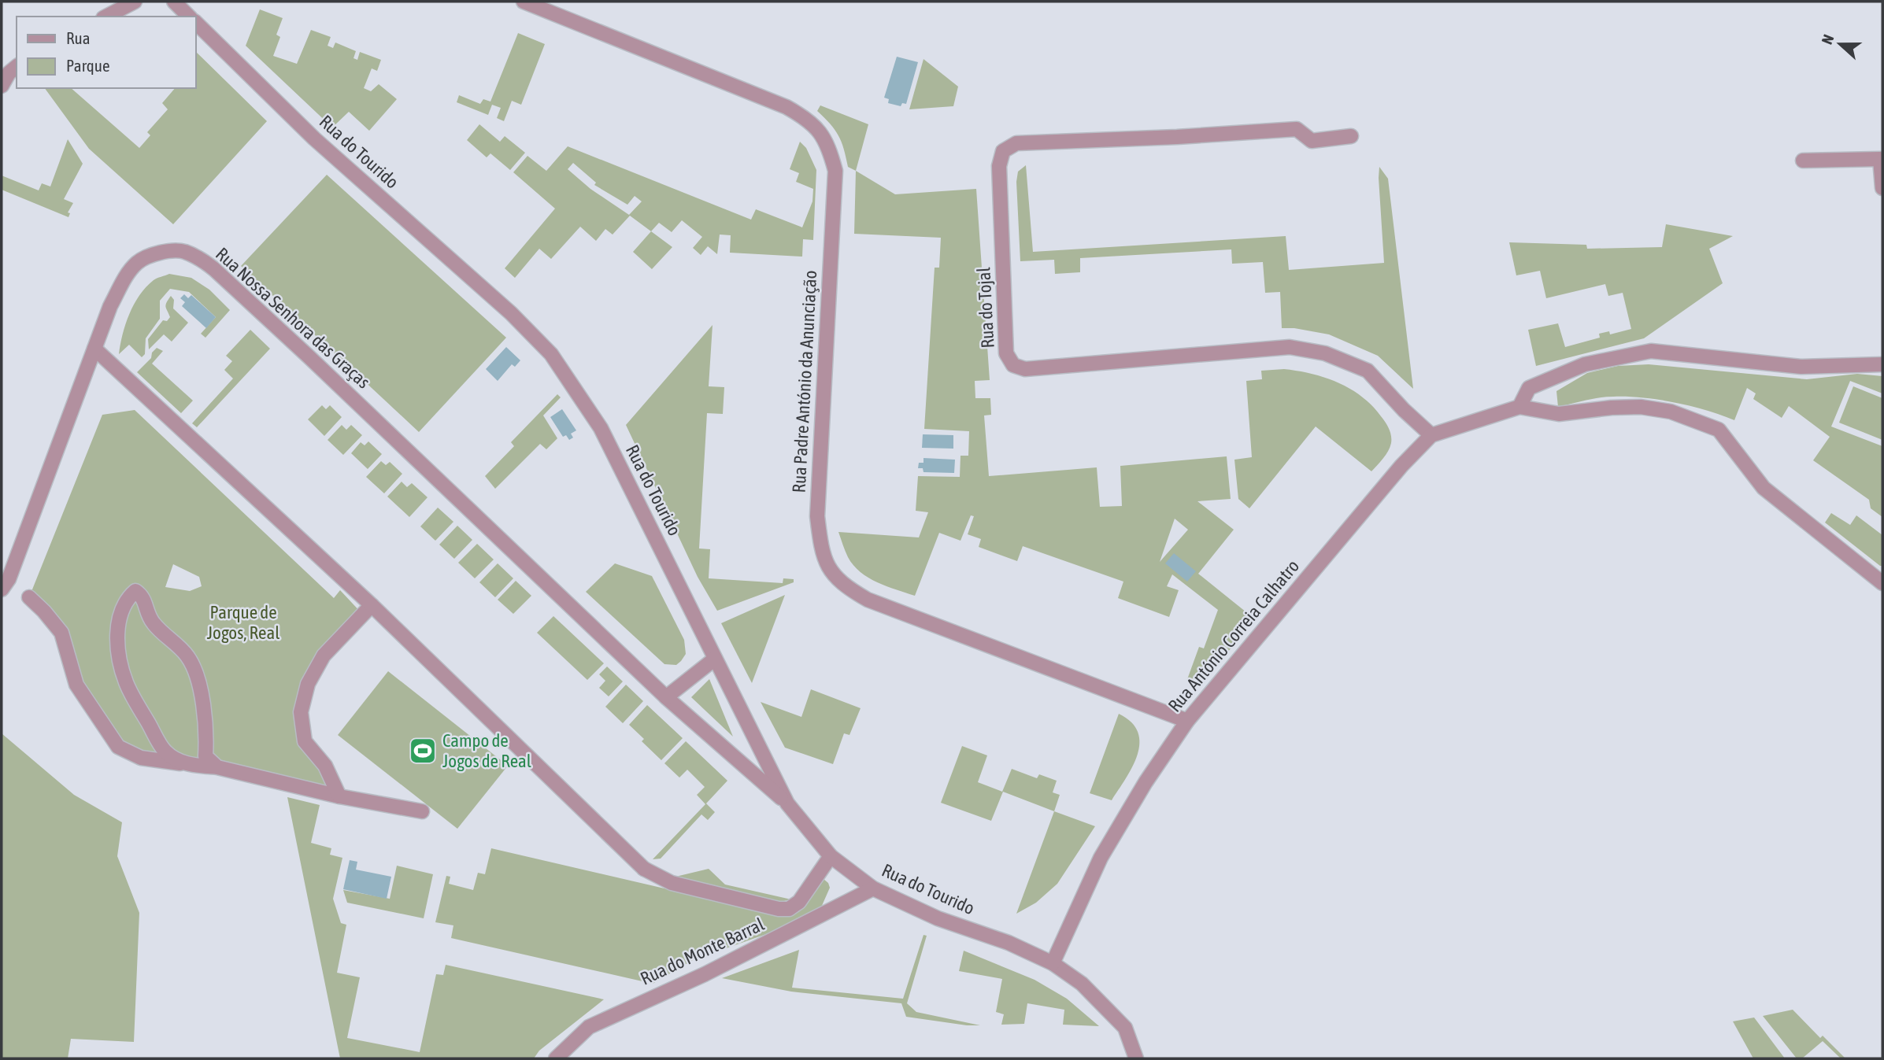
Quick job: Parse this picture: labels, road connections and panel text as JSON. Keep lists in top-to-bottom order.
{
  "streets": {
    "street": [
      "Rua do Tourido",
      "Rua do Tojal",
      "Rua Nossa Senhora das Graças",
      "Rua Padre António da Anunciação",
      "Rua António Correia Calhatro",
      "Rua do Monte Barral"
    ]
  },
  "crossings": [
    ["Rua do Tourido", "Rua Nossa Senhora das Graças"],
    ["Rua do Tourido", "Rua António Correia Calhatro"],
    ["Rua do Tourido", "Rua do Monte Barral"],
    ["Rua do Tojal", "Rua António Correia Calhatro"],
    ["Rua Padre António da Anunciação", "Rua António Correia Calhatro"]
  ],
  "parks": ["Parque de Jogos, Real"],
  "places": {
    "sports": ["Campo de Jogos de Real"]
  },
  "legend": ["Rua", "Parque"],
  "north": "left"
}
